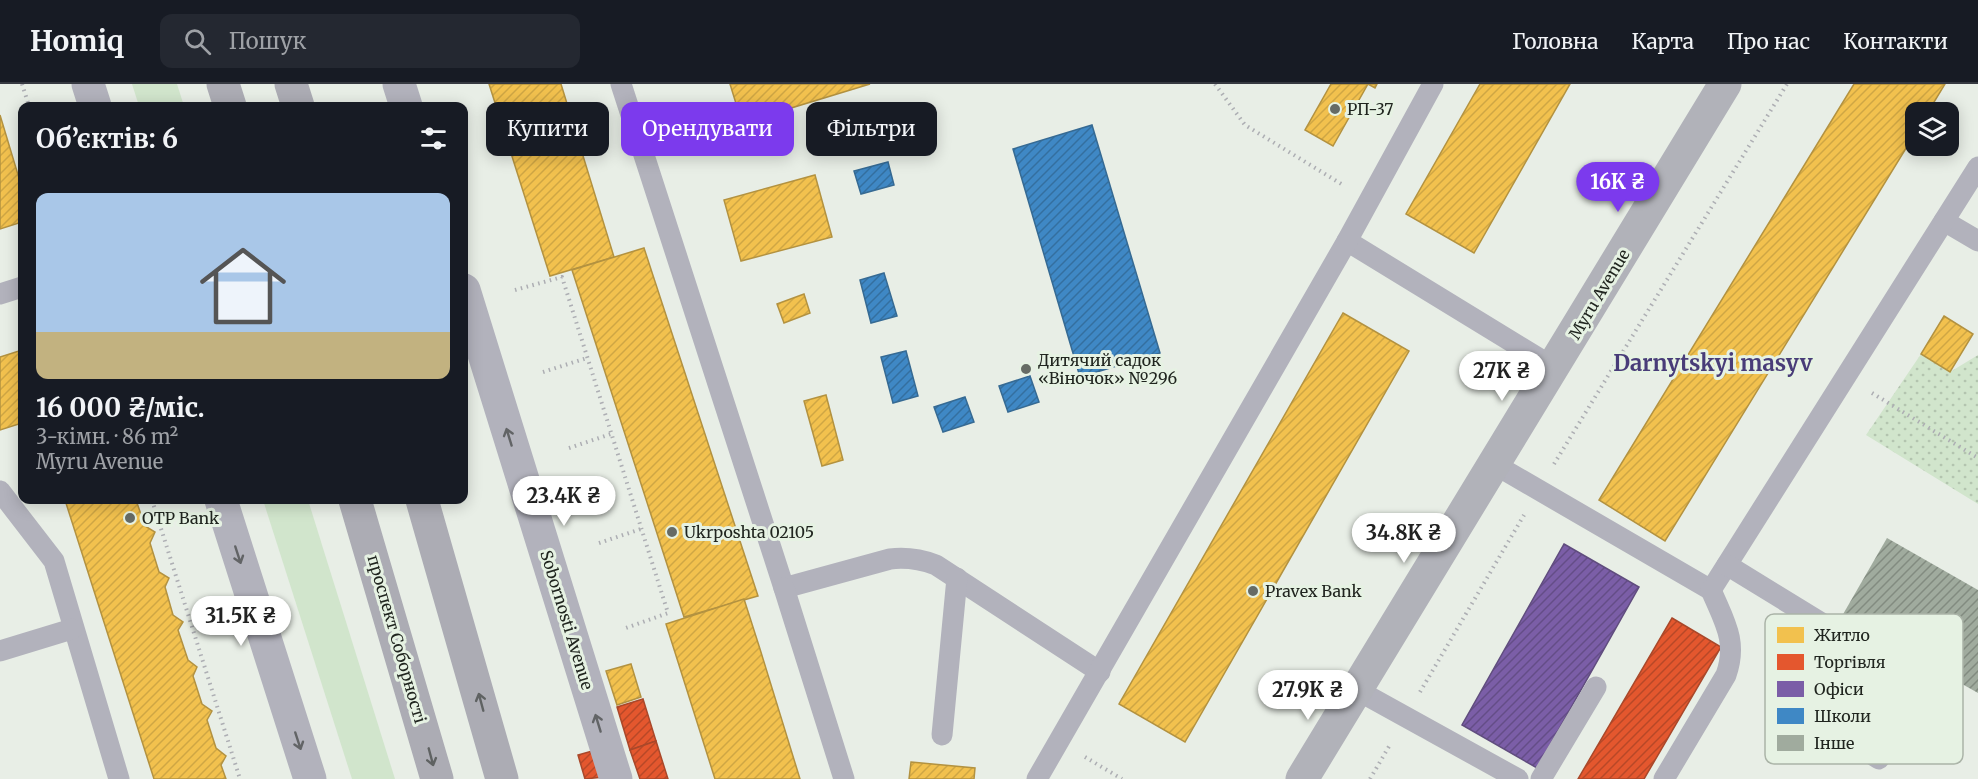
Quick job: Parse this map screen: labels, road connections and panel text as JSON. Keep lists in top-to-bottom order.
{
  "streets": {
    "highway": ["проспект Соборності"],
    "main road": ["Myru Avenue"],
    "street": ["Sobornosti Avenue"]
  },
  "districts": ["Darnytskyi masyv"],
  "places": [
    "РП-37",
    "Дитячий садок «Віночок» №296",
    "OTP Bank",
    "Ukrposhta 02105",
    "Pravex Bank"
  ],
  "legend": [
    "Житло",
    "Торгівля",
    "Офіси",
    "Школи",
    "Інше"
  ],
  "page": {
    "header": "Homiq",
    "search": "Пошук",
    "nav": [
      "Головна",
      "Карта",
      "Про нас",
      "Контакти"
    ],
    "chip": ["Купити", "Орендувати", "Фільтри"],
    "heading": "Об’єктів: 6",
    "price": [
      "16K ₴",
      "27K ₴",
      "23.4K ₴",
      "34.8K ₴",
      "31.5K ₴",
      "27.9K ₴"
    ],
    "list": [
      {
        "name": "16 000 ₴/міс.",
        "note": "3-кімн. · 86 m² · Myru Avenue"
      }
    ]
  }
}
